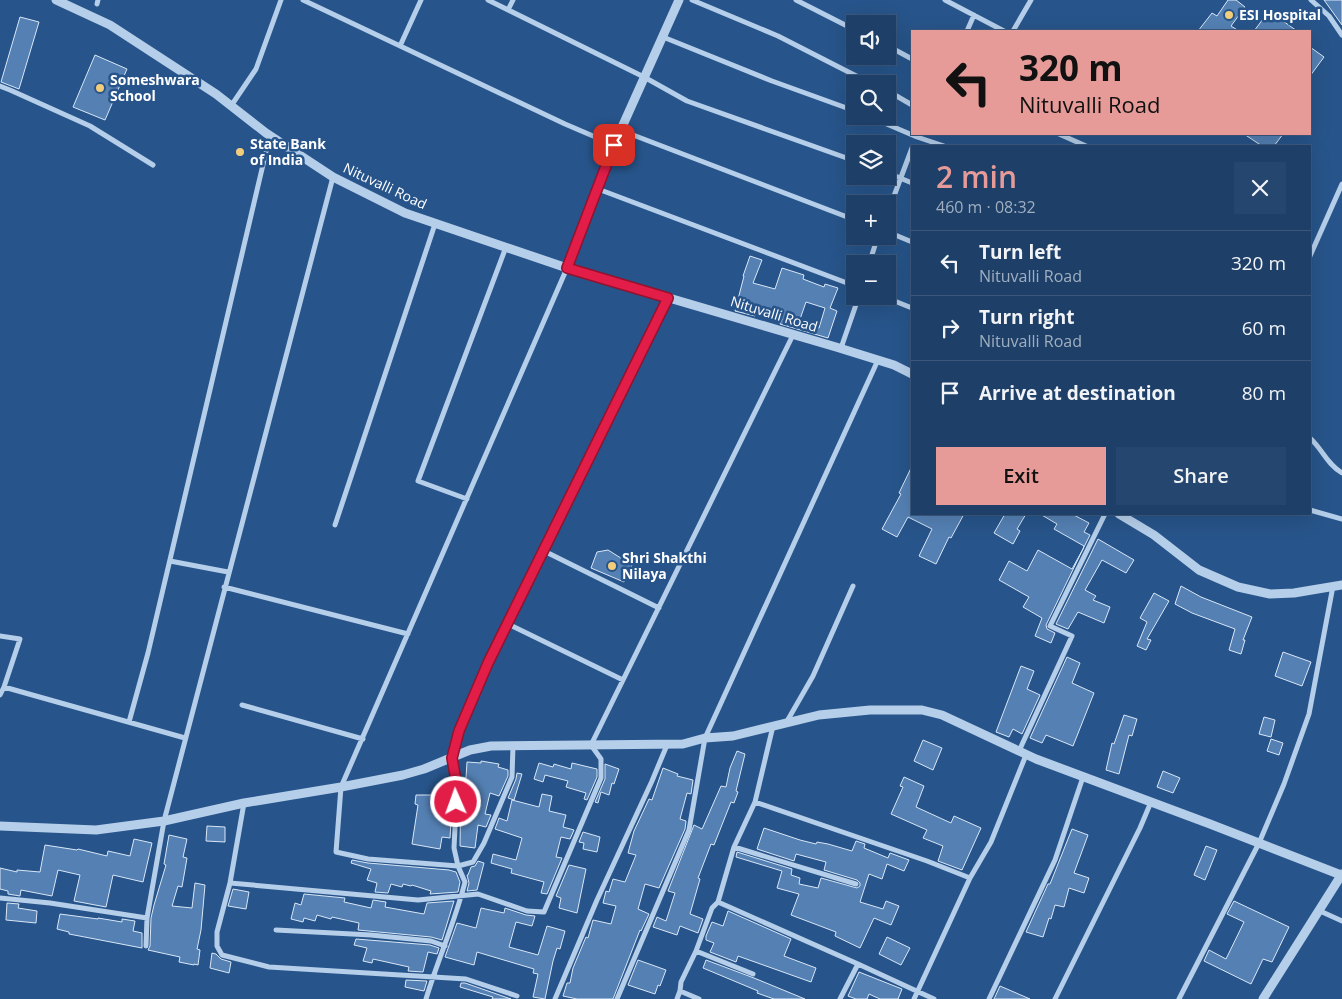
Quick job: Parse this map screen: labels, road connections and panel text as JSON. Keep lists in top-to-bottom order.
{
  "streets": {
    "street": ["Nituvalli Road"]
  },
  "places": [
    "ESI Hospital",
    "Someshwara School",
    "State Bank of India",
    "Shri Shakthi Nilaya"
  ],
  "page": {
    "map_buttons": ["+", "−"],
    "turn": ["320 m", "Nituvalli Road"],
    "heading": ["2 min", "460 m · 08:32"],
    "list": [
      {
        "name": "Turn left",
        "note": "Nituvalli Road",
        "value": "320 m"
      },
      {
        "name": "Turn right",
        "note": "Nituvalli Road",
        "value": "60 m"
      },
      {
        "name": "Arrive at destination",
        "value": "80 m"
      }
    ],
    "buttons": ["Exit", "Share"]
  }
}
